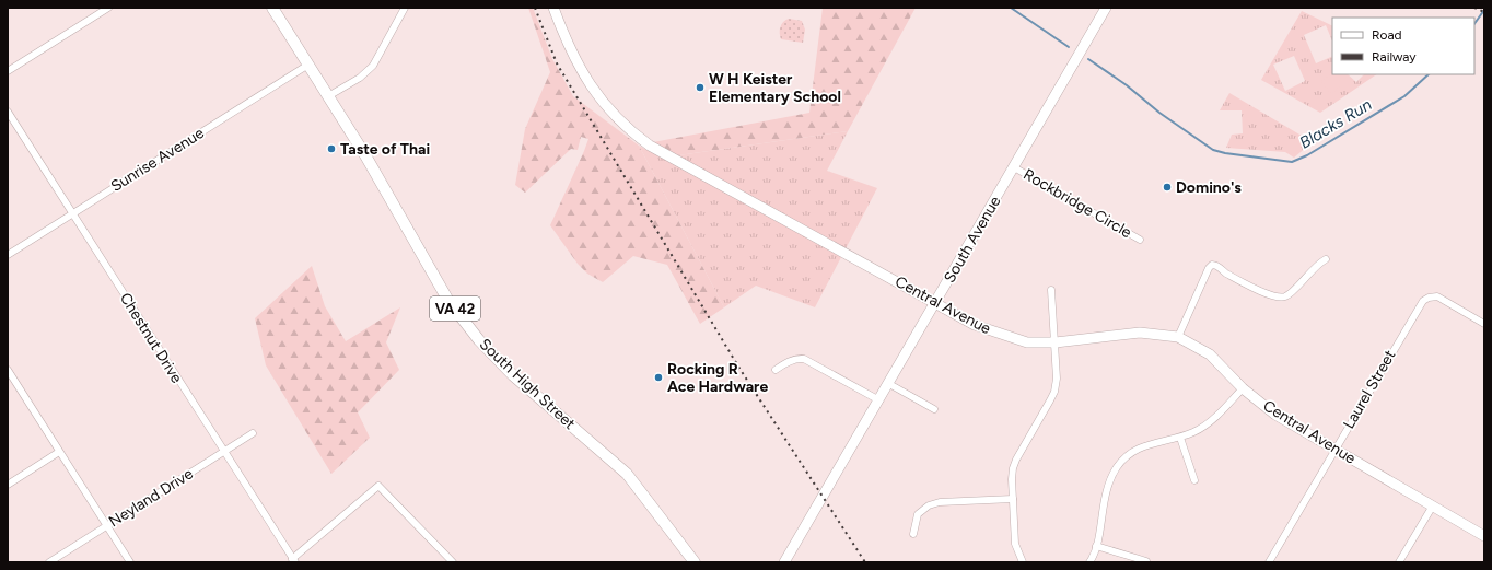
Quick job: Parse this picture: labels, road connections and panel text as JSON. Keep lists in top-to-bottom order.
{
  "streets": {
    "main road": ["VA 42", "South High Street"],
    "street": [
      "Sunrise Avenue",
      "Rockbridge Circle",
      "South Avenue",
      "Central Avenue",
      "Chestnut Drive",
      "Laurel Street",
      "Neyland Drive"
    ]
  },
  "crossings": [
    ["Sunrise Avenue", "Chestnut Drive"],
    ["Sunrise Avenue", "South High Street"],
    ["Rockbridge Circle", "South Avenue"],
    ["South Avenue", "Central Avenue"],
    ["Central Avenue", "Laurel Street"],
    ["Chestnut Drive", "Neyland Drive"]
  ],
  "water": ["Blacks Run"],
  "places": [
    "W H Keister Elementary School",
    "Taste of Thai",
    "Domino's",
    "Rocking R Ace Hardware"
  ],
  "legend": ["Road", "Railway"]
}
